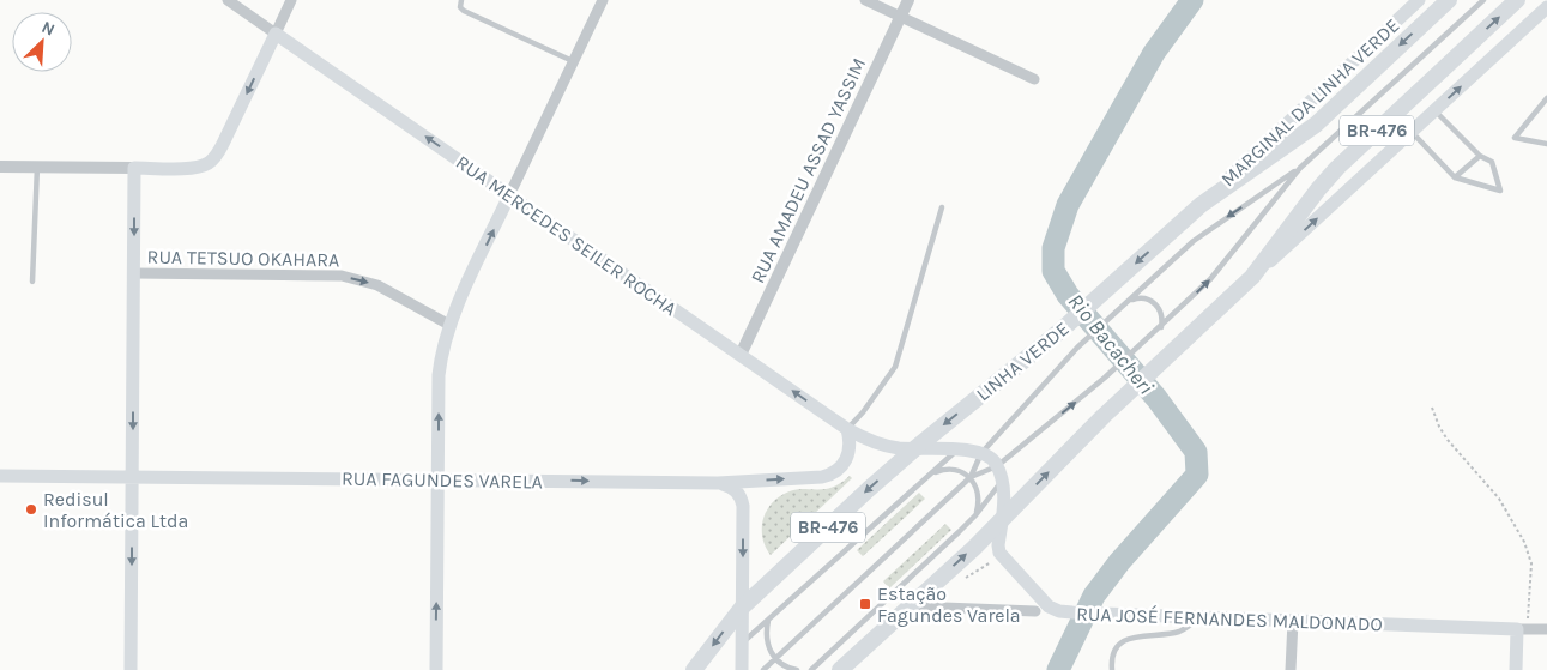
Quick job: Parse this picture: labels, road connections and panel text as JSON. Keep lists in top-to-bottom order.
{
  "streets": {
    "highway": ["BR-476", "LINHA VERDE"],
    "main road": [
      "MARGINAL DA LINHA VERDE",
      "RUA MERCEDES SEILER ROCHA",
      "RUA FAGUNDES VARELA",
      "RUA JOSÉ FERNANDES MALDONADO"
    ],
    "street": ["RUA AMADEU ASSAD YASSIM", "RUA TETSUO OKAHARA"]
  },
  "crossings": [
    ["MARGINAL DA LINHA VERDE", "LINHA VERDE"],
    ["BR-476", "RUA JOSÉ FERNANDES MALDONADO"],
    ["RUA AMADEU ASSAD YASSIM", "RUA MERCEDES SEILER ROCHA"],
    ["RUA MERCEDES SEILER ROCHA", "LINHA VERDE"],
    ["RUA MERCEDES SEILER ROCHA", "RUA FAGUNDES VARELA"]
  ],
  "one_way": ["RUA MERCEDES SEILER ROCHA", "RUA TETSUO OKAHARA", "RUA FAGUNDES VARELA"],
  "water": ["Rio Bacacheri"],
  "places": {
    "other": ["Redisul Informática Ltda"],
    "transit": ["Estação Fagundes Varela"]
  },
  "north": "top right"
}
